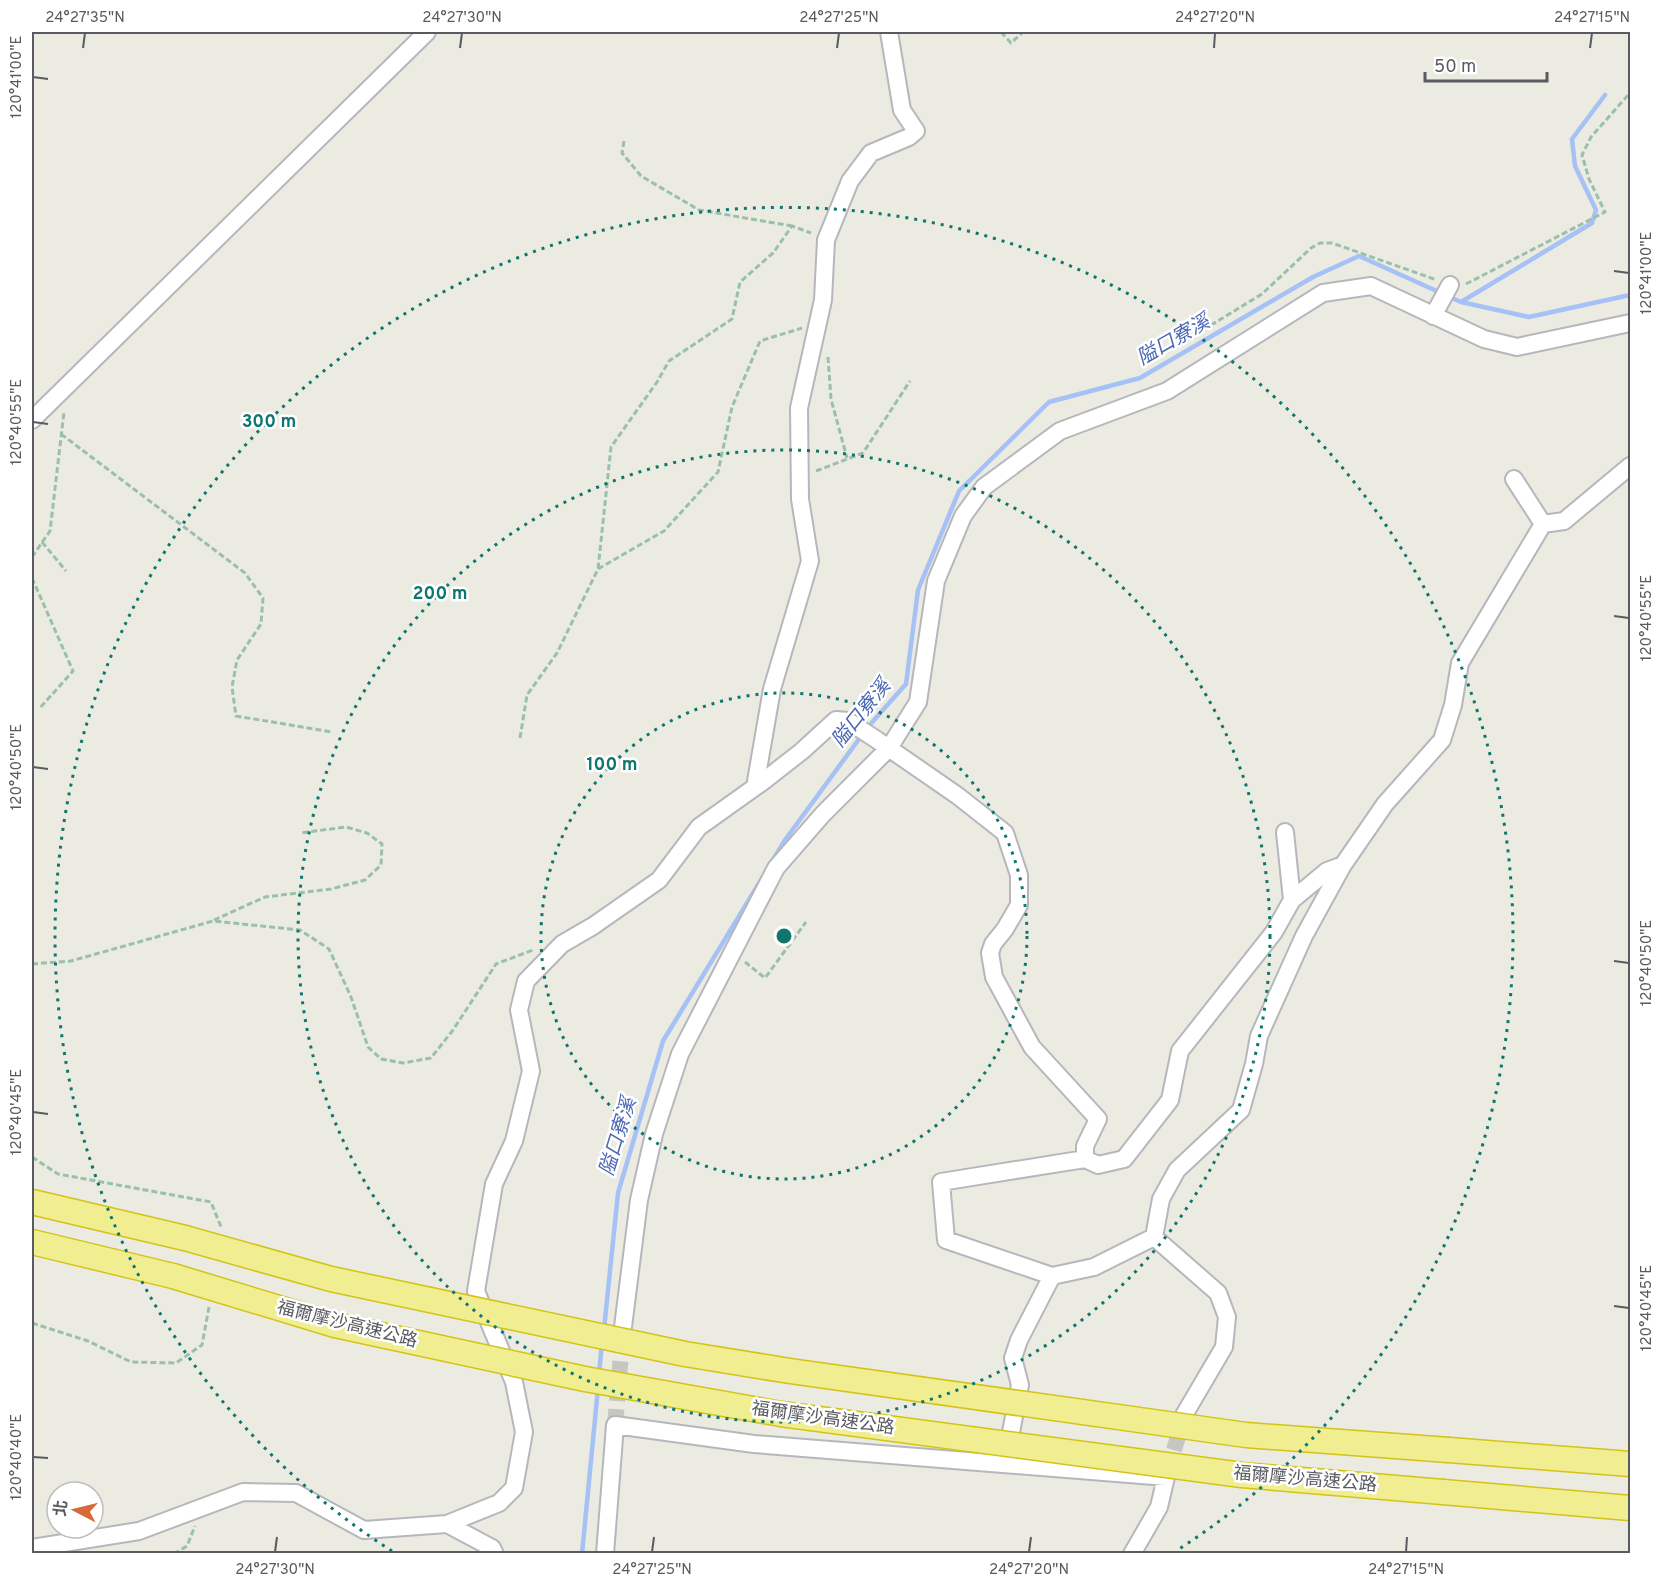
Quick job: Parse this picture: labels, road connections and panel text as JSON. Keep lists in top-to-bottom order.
{
  "streets": {
    "highway": ["福爾摩沙高速公路"]
  },
  "water": ["隘口寮溪"],
  "scale_bar": "50 m",
  "north": "left",
  "coordinates": [
    "24°27'35\"N",
    "24°27'30\"N",
    "24°27'25\"N",
    "24°27'20\"N",
    "24°27'15\"N",
    "120°41'00\"E",
    "120°40'55\"E",
    "120°40'50\"E",
    "120°40'45\"E",
    "120°40'40\"E"
  ],
  "rings": ["300 m", "200 m", "100 m"]
}
